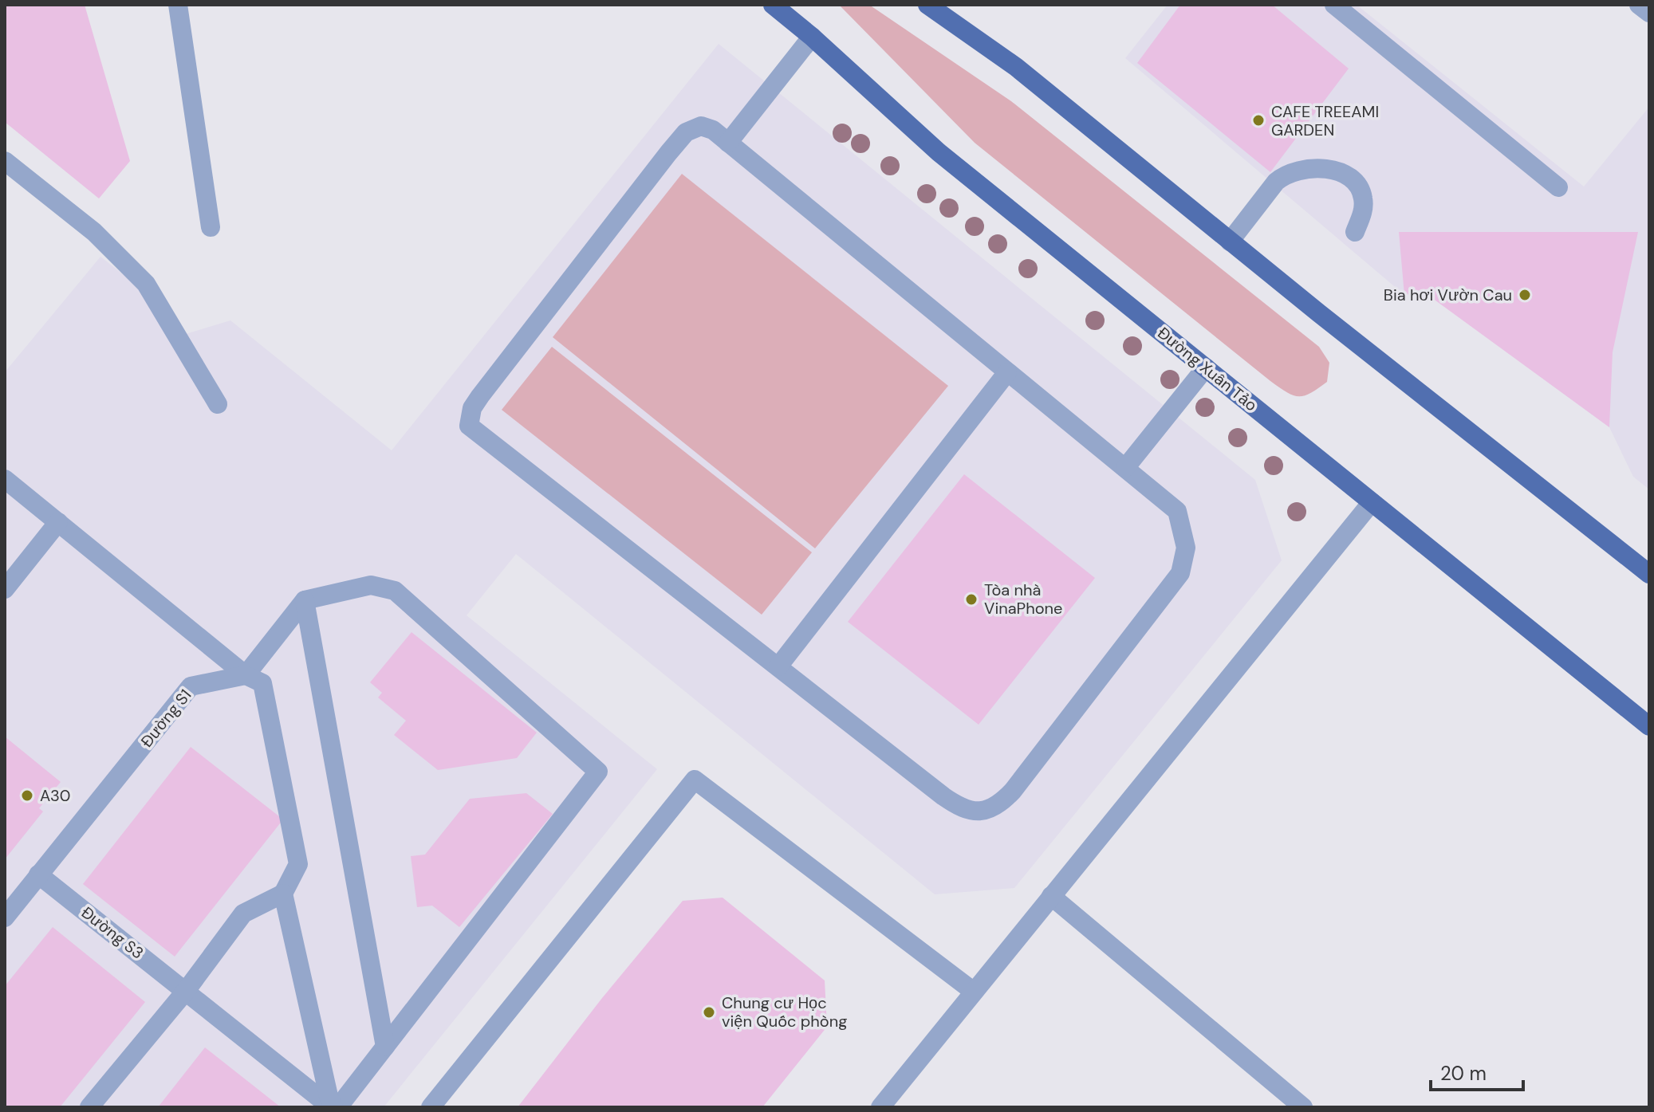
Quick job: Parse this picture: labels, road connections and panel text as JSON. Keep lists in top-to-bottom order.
{
  "streets": {
    "main road": ["Đường Xuân Tảo"],
    "street": ["Đường S1", "Đường S3"]
  },
  "crossings": [
    ["Đường S1", "Đường S3"]
  ],
  "places": [
    "CAFE TREEAMI GARDEN",
    "Bia hơi Vườn Cau",
    "Tòa nhà VinaPhone",
    "A30",
    "Chung cư Học viện Quốc phòng"
  ],
  "scale_bar": "20 m"
}
